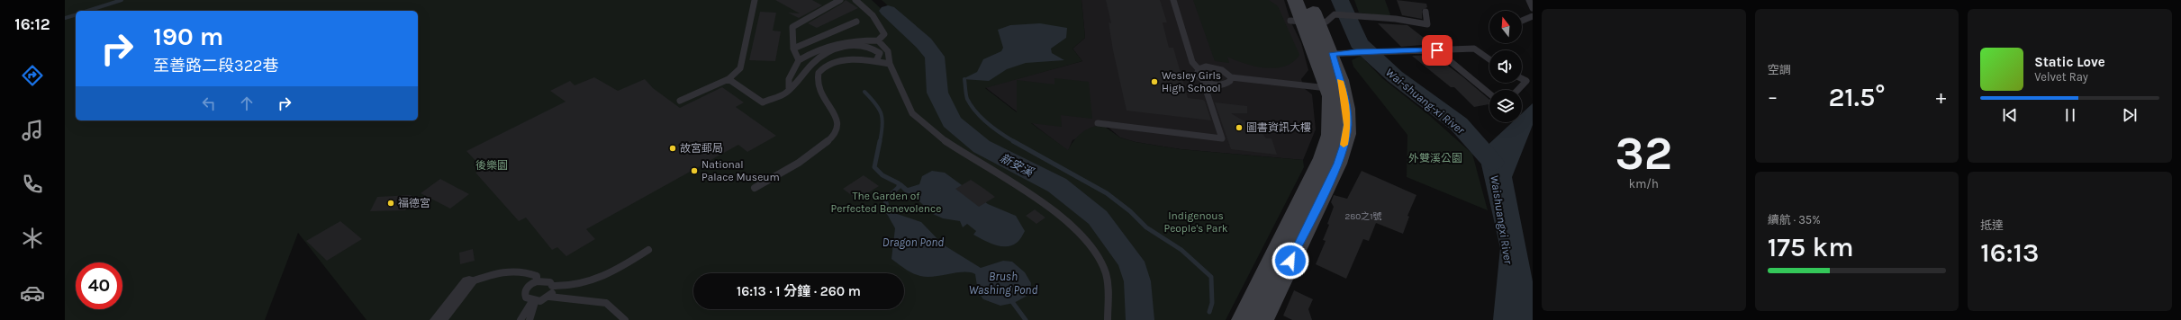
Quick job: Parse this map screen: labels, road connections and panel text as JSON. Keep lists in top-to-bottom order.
{
  "water": [
    "Wai-shuang-xi River",
    "新安溪",
    "Waishuangxi River",
    "Dragon Pond",
    "Brush Washing Pond"
  ],
  "parks": [
    "外雙溪公園",
    "後樂園",
    "The Garden of Perfected Benevolence",
    "Indigenous People's Park"
  ],
  "places": [
    "Wesley Girls High School",
    "圖書資訊大樓",
    "故宮郵局",
    "National Palace Museum",
    "福德宮"
  ],
  "house_numbers": ["280之1號"],
  "north": "top",
  "page": {
    "tabs": "16:12",
    "tile": [
      ["32", "km/h"],
      "空調",
      ["續航 · 35%", "175 km"],
      ["抵達", "16:13"]
    ],
    "turn": ["190 m", "至善路二段322巷"],
    "song": ["Static Love", "Velvet Ray"],
    "heat": ["−", "21.5°", "+"],
    "limit": "40",
    "trip": "16:13 · 1 分鐘 · 260 m"
  }
}
